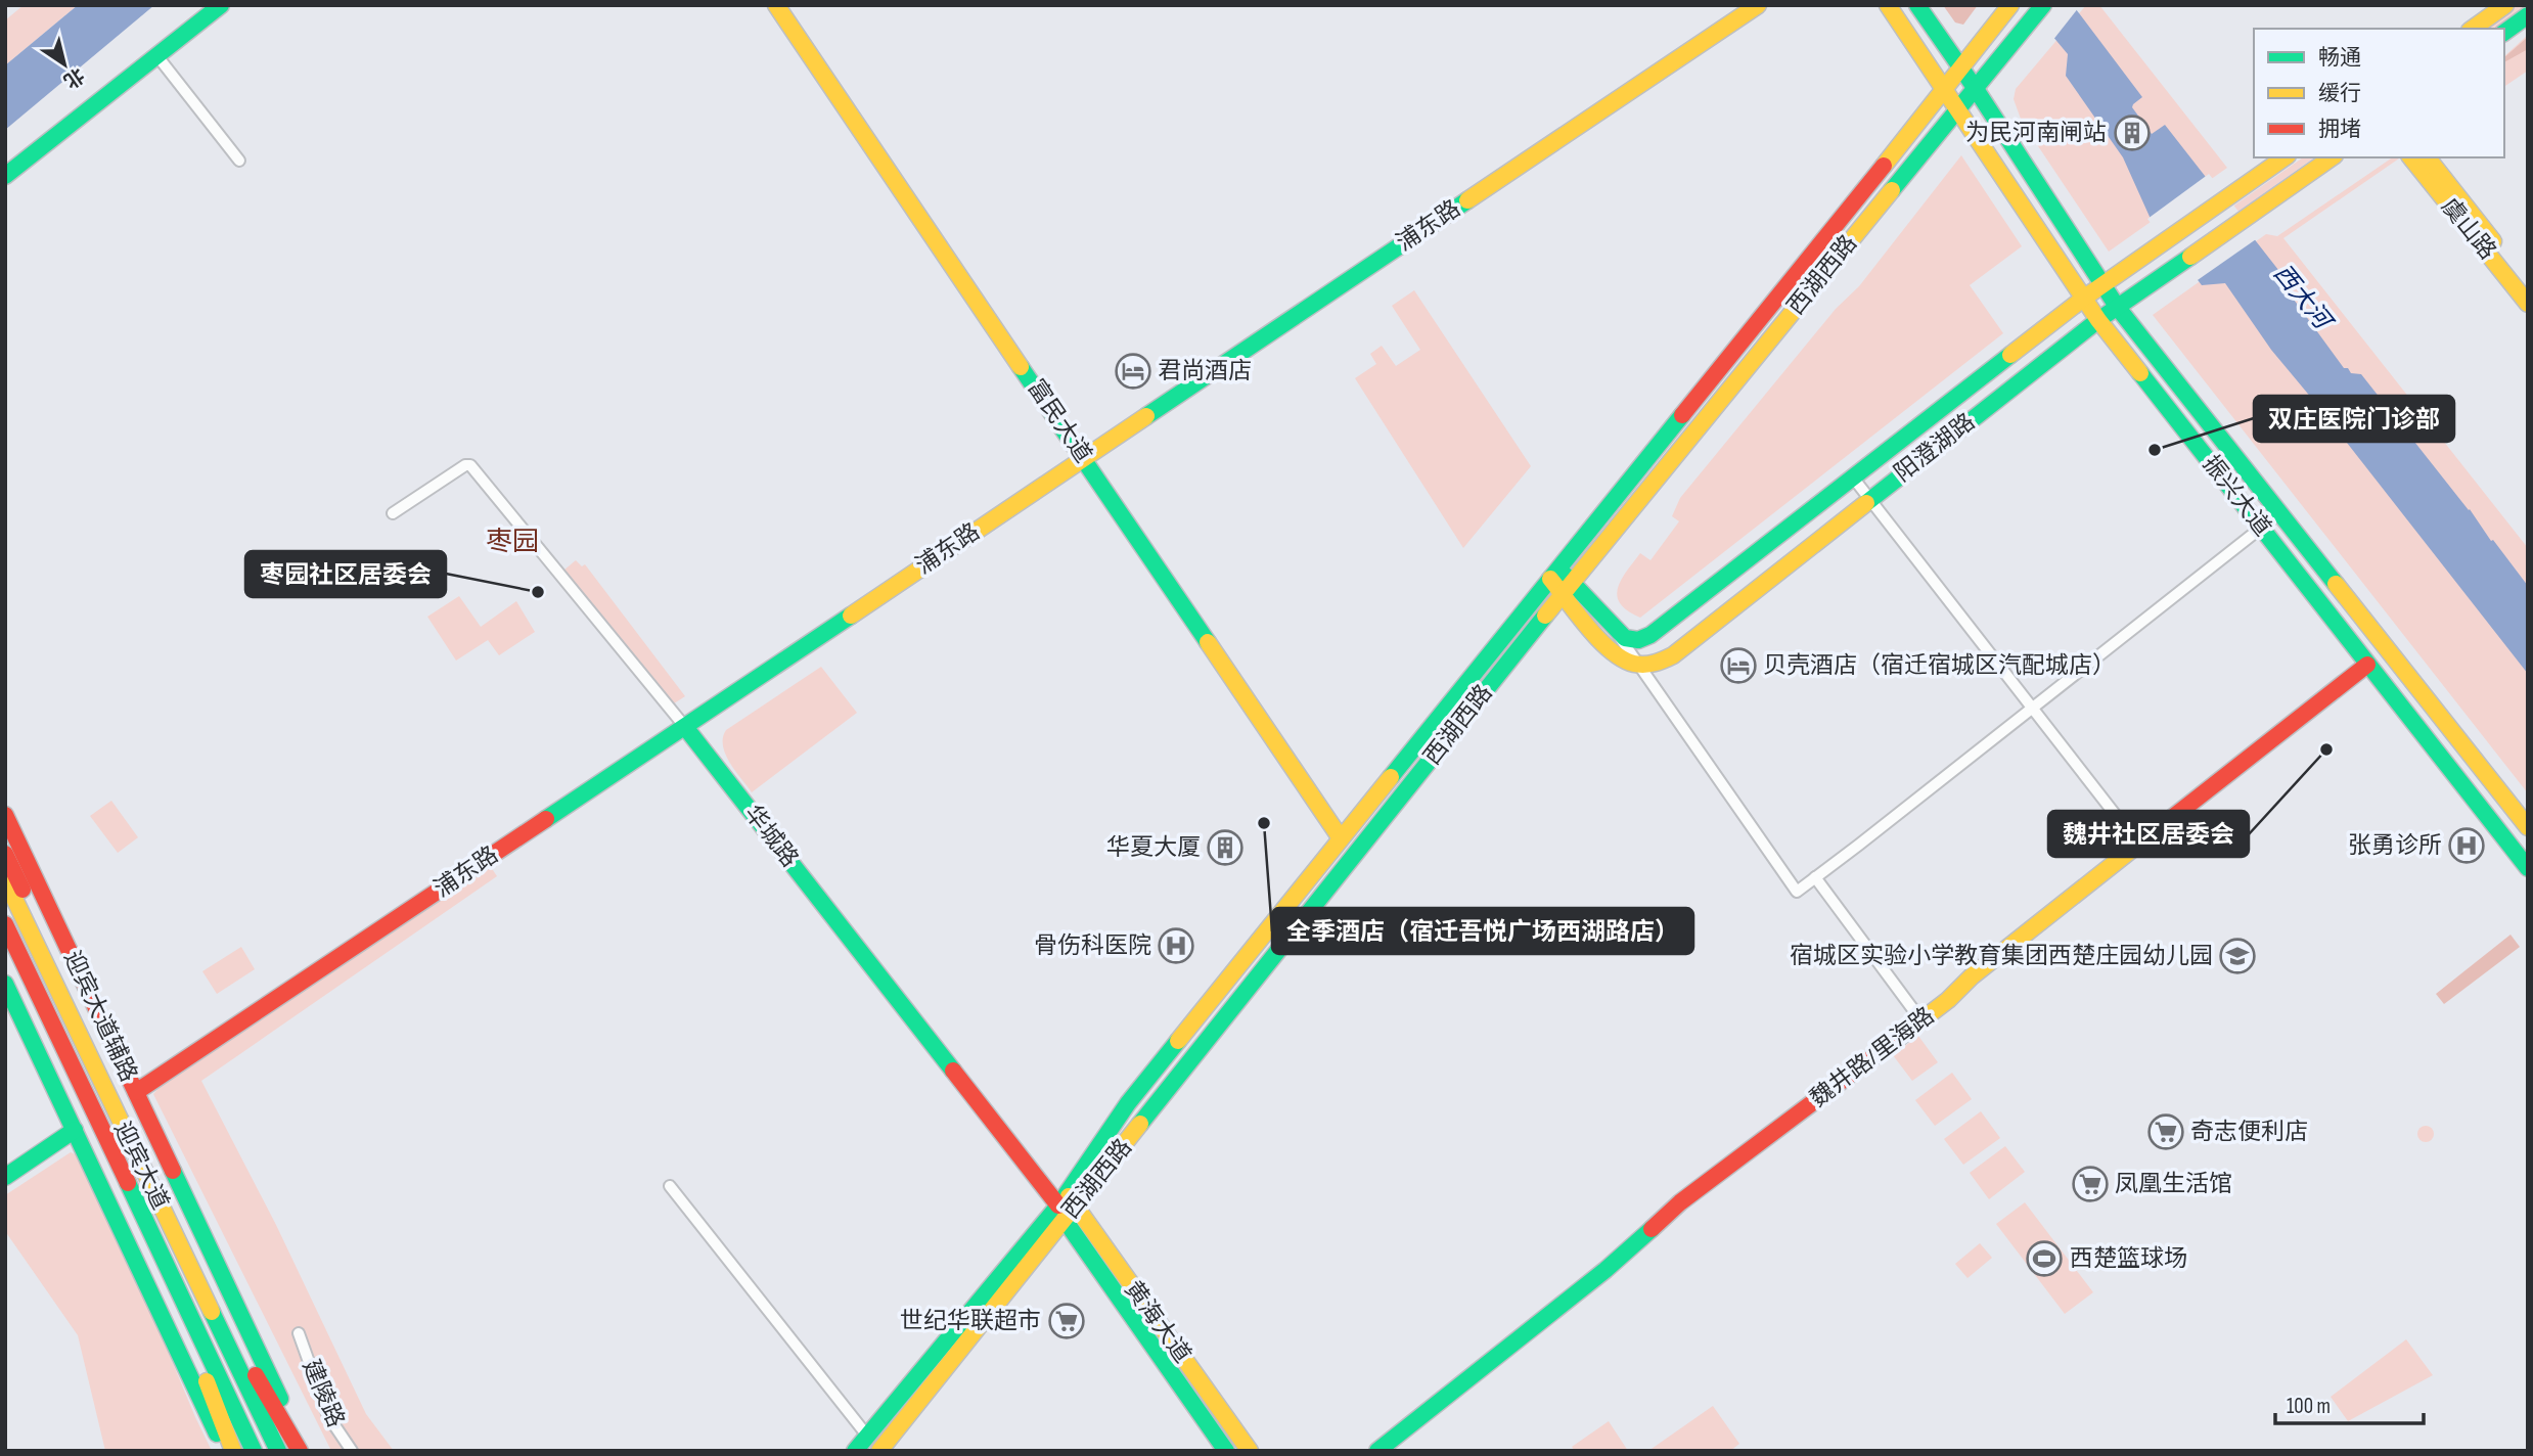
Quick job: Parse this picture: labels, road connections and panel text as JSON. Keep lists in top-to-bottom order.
{
  "streets": {
    "main road": [
      "浦东路",
      "虞山路",
      "西湖西路",
      "富民大道",
      "阳澄湖路",
      "振兴大道",
      "华城路",
      "迎宾大道辅路",
      "魏井路/里海路",
      "迎宾大道",
      "黄海大道"
    ],
    "street": ["建陵路"]
  },
  "crossings": [
    ["浦东路", "富民大道"],
    ["浦东路", "华城路"],
    ["浦东路", "迎宾大道辅路"],
    ["西湖西路", "富民大道"],
    ["西湖西路", "振兴大道"],
    ["西湖西路", "华城路"],
    ["西湖西路", "黄海大道"],
    ["阳澄湖路", "振兴大道"],
    ["振兴大道", "魏井路/里海路"],
    ["华城路", "黄海大道"]
  ],
  "districts": ["枣园"],
  "water": ["西大河"],
  "places": {
    "building": ["为民河南闸站", "华夏大厦"],
    "hotel": ["君尚酒店", "贝壳酒店（宿迁宿城区汽配城店）"],
    "other": [
      "双庄医院门诊部",
      "枣园社区居委会",
      "魏井社区居委会",
      "全季酒店（宿迁吾悦广场西湖路店）"
    ],
    "hospital": ["张勇诊所", "骨伤科医院"],
    "school or university": ["宿城区实验小学教育集团西楚庄园幼儿园"],
    "supermarket": ["奇志便利店", "凤凰生活馆", "世纪华联超市"],
    "sports": ["西楚篮球场"]
  },
  "legend": ["畅通", "缓行", "拥堵"],
  "scale_bar": "100 m",
  "north": "bottom right"
}
